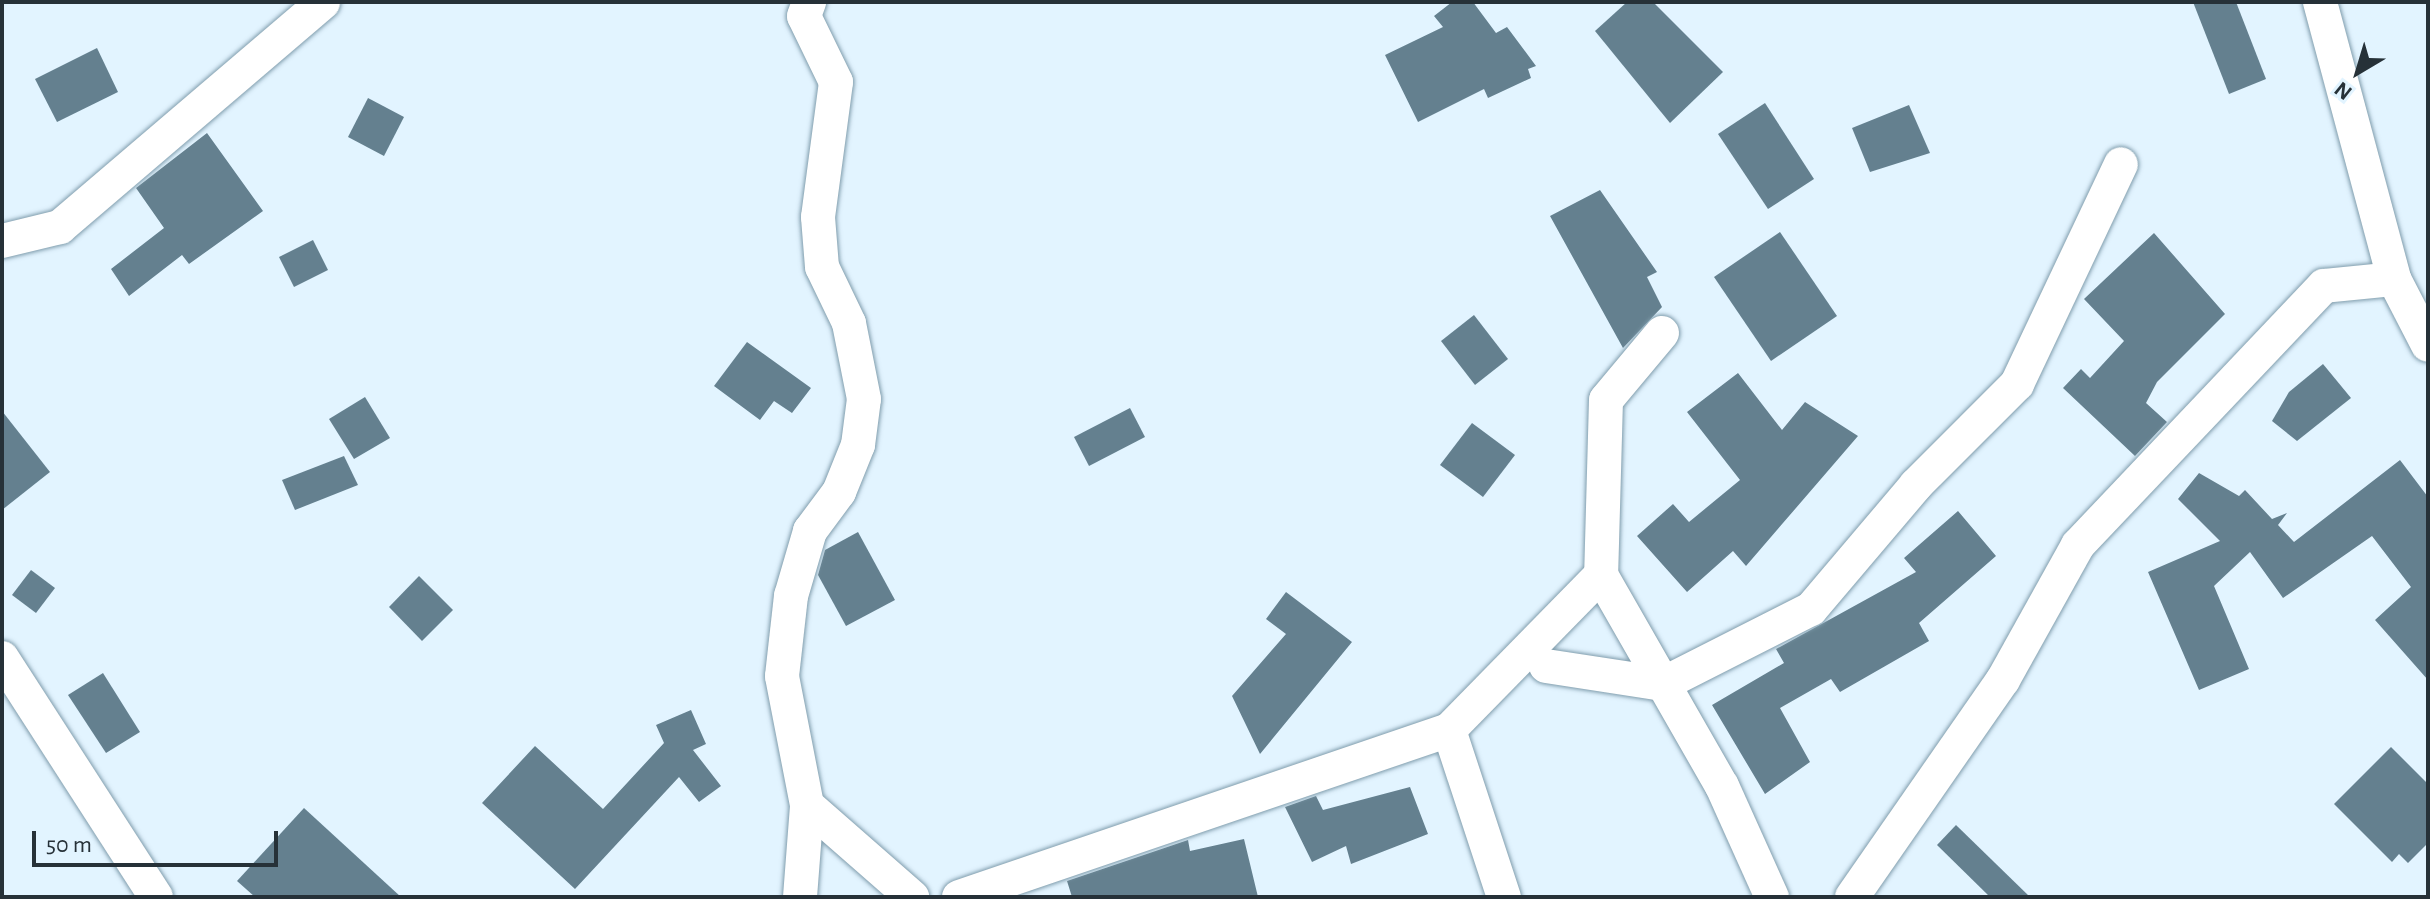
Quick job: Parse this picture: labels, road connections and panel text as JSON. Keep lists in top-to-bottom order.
{
  "scale_bar": "50 m",
  "north": "bottom left"
}
